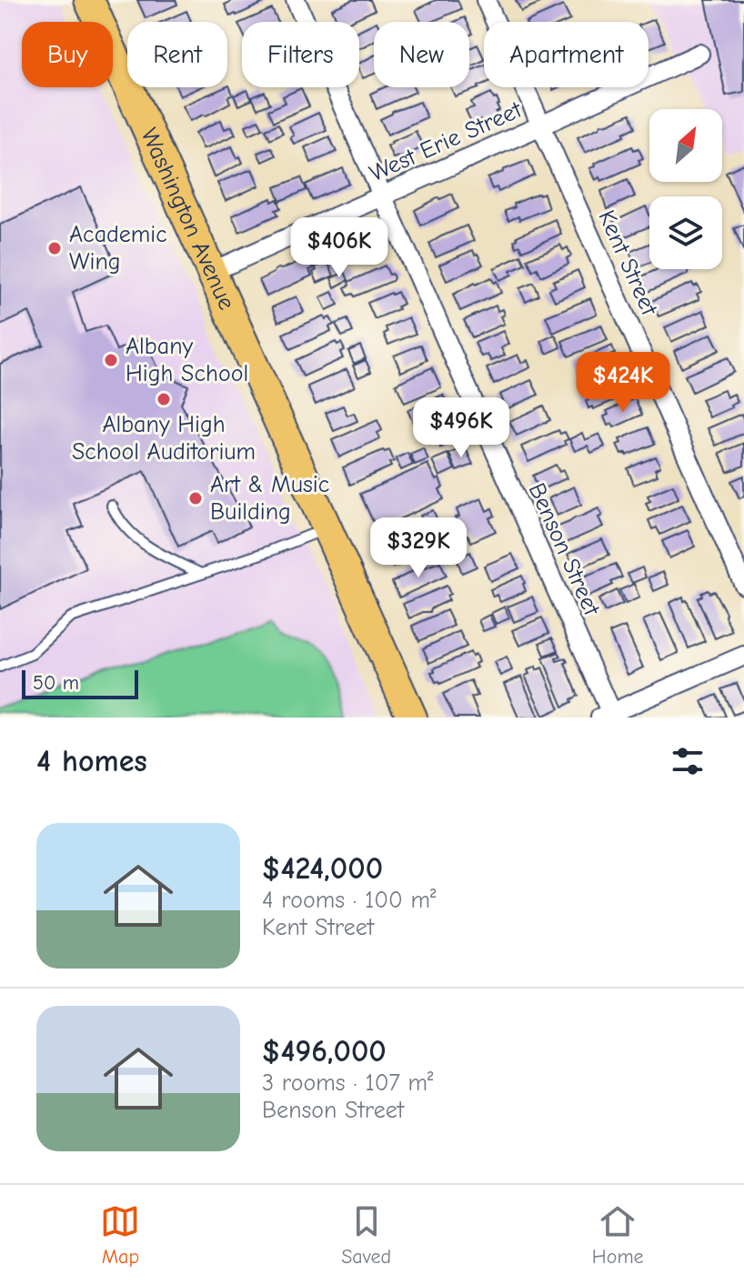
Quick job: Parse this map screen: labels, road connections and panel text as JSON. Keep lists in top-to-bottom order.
{
  "streets": {
    "main road": ["Washington Avenue"],
    "street": ["West Erie Street", "Kent Street", "Benson Street"]
  },
  "crossings": [
    ["West Erie Street", "Washington Avenue"],
    ["West Erie Street", "Kent Street"],
    ["West Erie Street", "Benson Street"]
  ],
  "places": [
    "Academic Wing",
    "Albany High School",
    "Albany High School Auditorium",
    "Art & Music Building"
  ],
  "scale_bar": "50 m",
  "north": "top right",
  "page": {
    "chip": [
      "Buy",
      "Rent",
      "Filters",
      "New",
      "Apartment"
    ],
    "price": [
      "$406K",
      "$424K",
      "$496K",
      "$329K"
    ],
    "scale": "50 m",
    "heading": "4 homes",
    "list": [
      {
        "name": "$424,000",
        "note": "4 rooms · 100 m² · Kent Street"
      },
      {
        "name": "$496,000",
        "note": "3 rooms · 107 m² · Benson Street"
      }
    ],
    "tabs": ["Map", "Saved", "Home"]
  }
}
